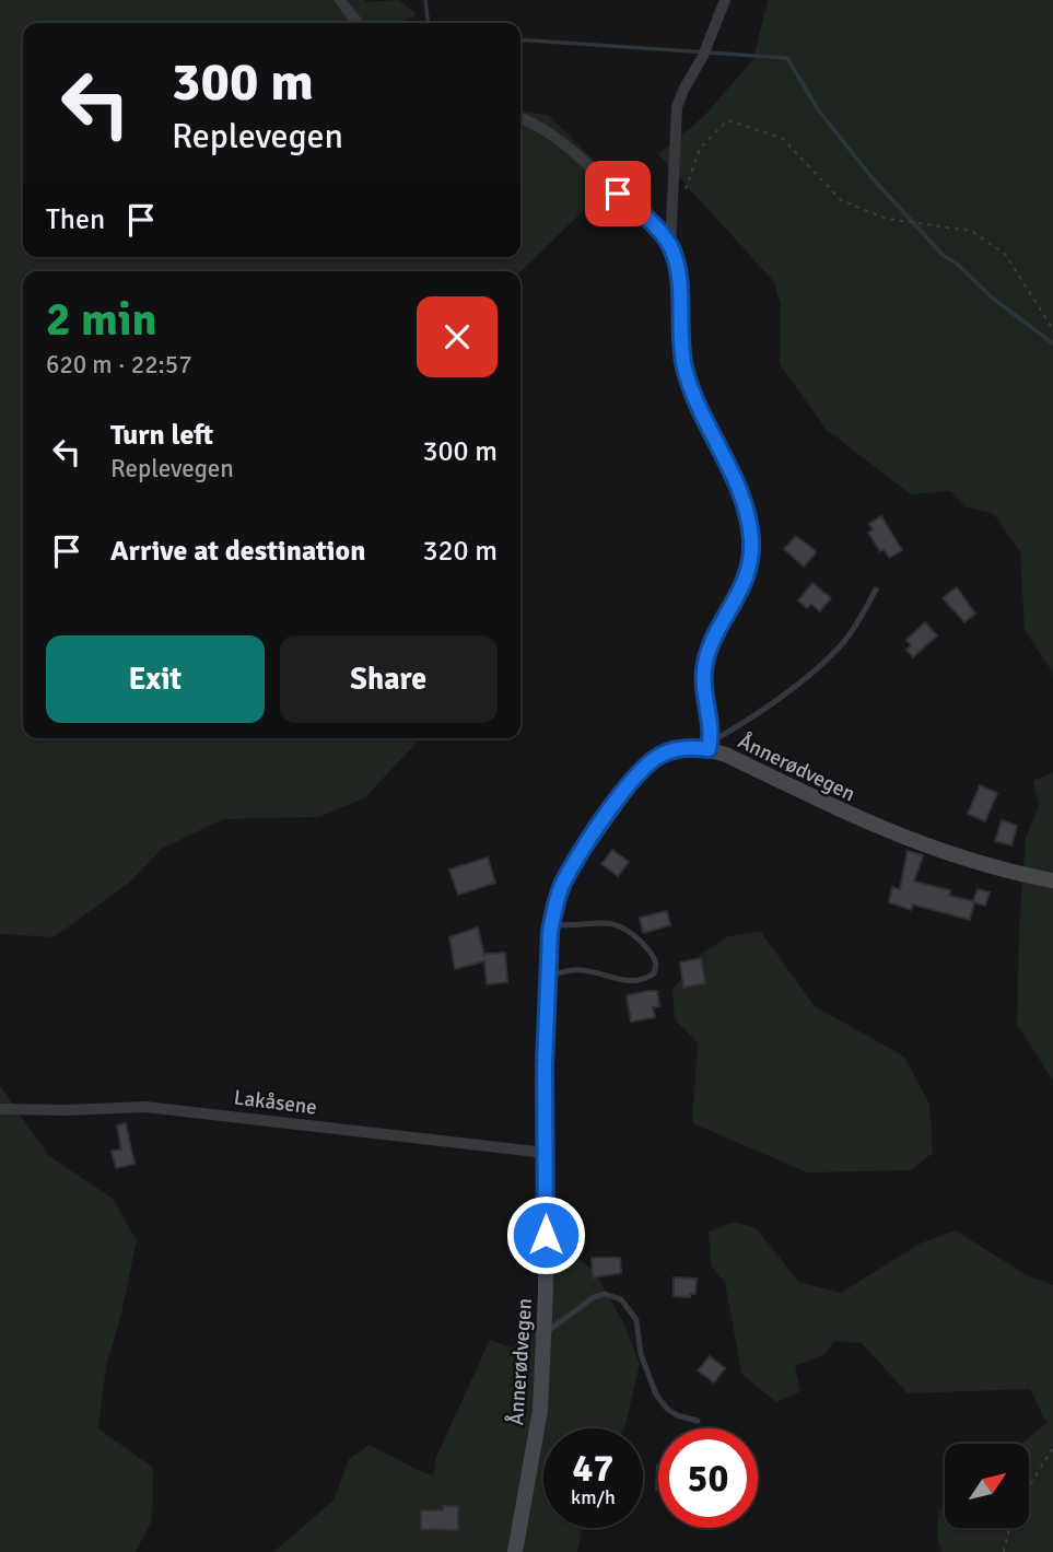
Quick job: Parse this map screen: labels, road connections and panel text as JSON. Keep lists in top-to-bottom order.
{
  "streets": {
    "main road": ["Ånnerødvegen"],
    "street": ["Lakåsene"]
  },
  "crossings": [
    ["Ånnerødvegen", "Lakåsene"]
  ],
  "north": "top right",
  "page": {
    "turn": ["300 m", "Replevegen"],
    "then": "Then",
    "heading": ["2 min", "620 m · 22:57"],
    "list": [
      {
        "name": "Turn left",
        "note": "Replevegen",
        "value": "300 m"
      },
      {
        "name": "Arrive at destination",
        "value": "320 m"
      }
    ],
    "buttons": ["Exit", "Share"],
    "speed": "47 km/h",
    "limit": "50"
  }
}
